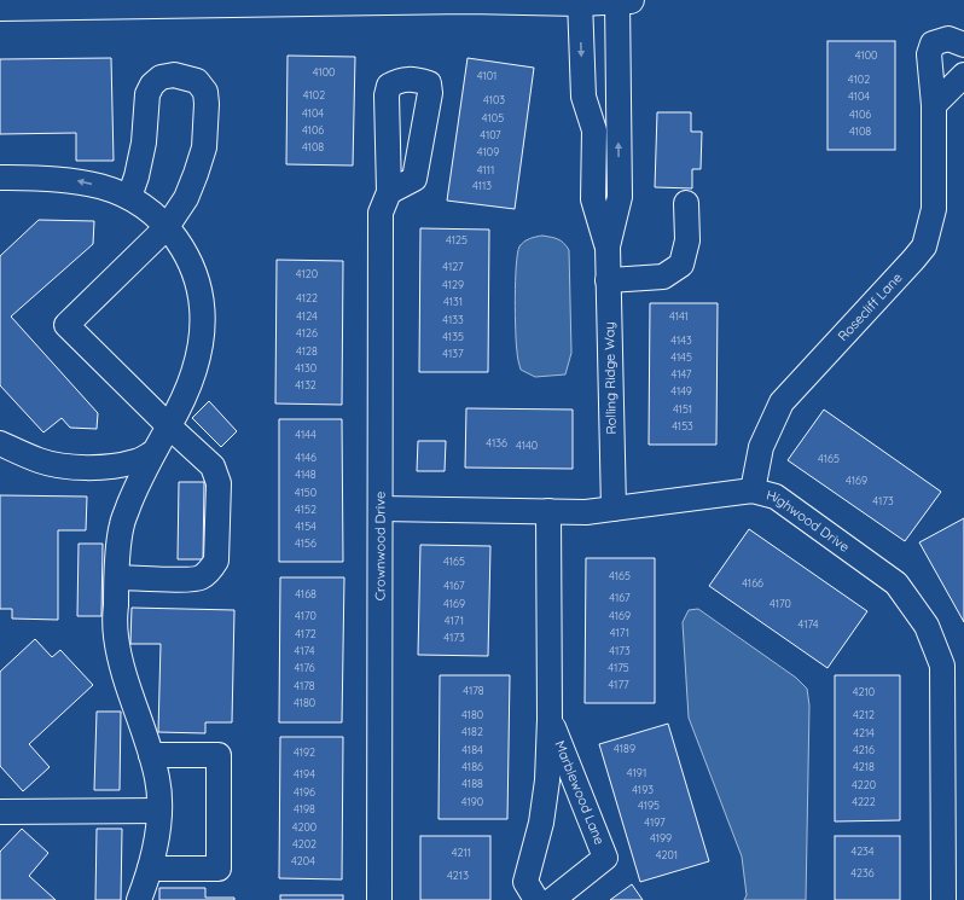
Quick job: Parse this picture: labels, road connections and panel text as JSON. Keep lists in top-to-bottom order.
{
  "streets": {
    "street": [
      "Rosecliff Lane",
      "Rolling Ridge Way",
      "Highwood Drive",
      "Crownwood Drive",
      "Marblewood Lane"
    ]
  },
  "crossings": [
    ["Rosecliff Lane", "Highwood Drive"],
    ["Rolling Ridge Way", "Highwood Drive"],
    ["Highwood Drive", "Crownwood Drive"],
    ["Highwood Drive", "Marblewood Lane"]
  ],
  "house_numbers": [
    "4100",
    "4100",
    "4101",
    "4102",
    "4102",
    "4104",
    "4103",
    "4104",
    "4106",
    "4105",
    "4106",
    "4108",
    "4107",
    "4108",
    "4109",
    "4111",
    "4113",
    "4125",
    "4127",
    "4120",
    "4129",
    "4122",
    "4131",
    "4124",
    "4141",
    "4133",
    "4126",
    "4135",
    "4143",
    "4128",
    "4137",
    "4145",
    "4130",
    "4147",
    "4132",
    "4149",
    "4151",
    "4153",
    "4144",
    "4136",
    "4140",
    "4146",
    "4165",
    "4148",
    "4169",
    "4150",
    "4173",
    "4152",
    "4154",
    "4156",
    "4165",
    "4165",
    "4166",
    "4167",
    "4168",
    "4167",
    "4169",
    "4170",
    "4170",
    "4169",
    "4171",
    "4174",
    "4171",
    "4172",
    "4173",
    "4174",
    "4173",
    "4176",
    "4175",
    "4177",
    "4178",
    "4178",
    "4210",
    "4180",
    "4180",
    "4212",
    "4182",
    "4214",
    "4189",
    "4184",
    "4216",
    "4192",
    "4186",
    "4218",
    "4191",
    "4194",
    "4188",
    "4220",
    "4193",
    "4196",
    "4190",
    "4222",
    "4195",
    "4198",
    "4197",
    "4200",
    "4199",
    "4202",
    "4234",
    "4211",
    "4201",
    "4204",
    "4236",
    "4213"
  ]
}
